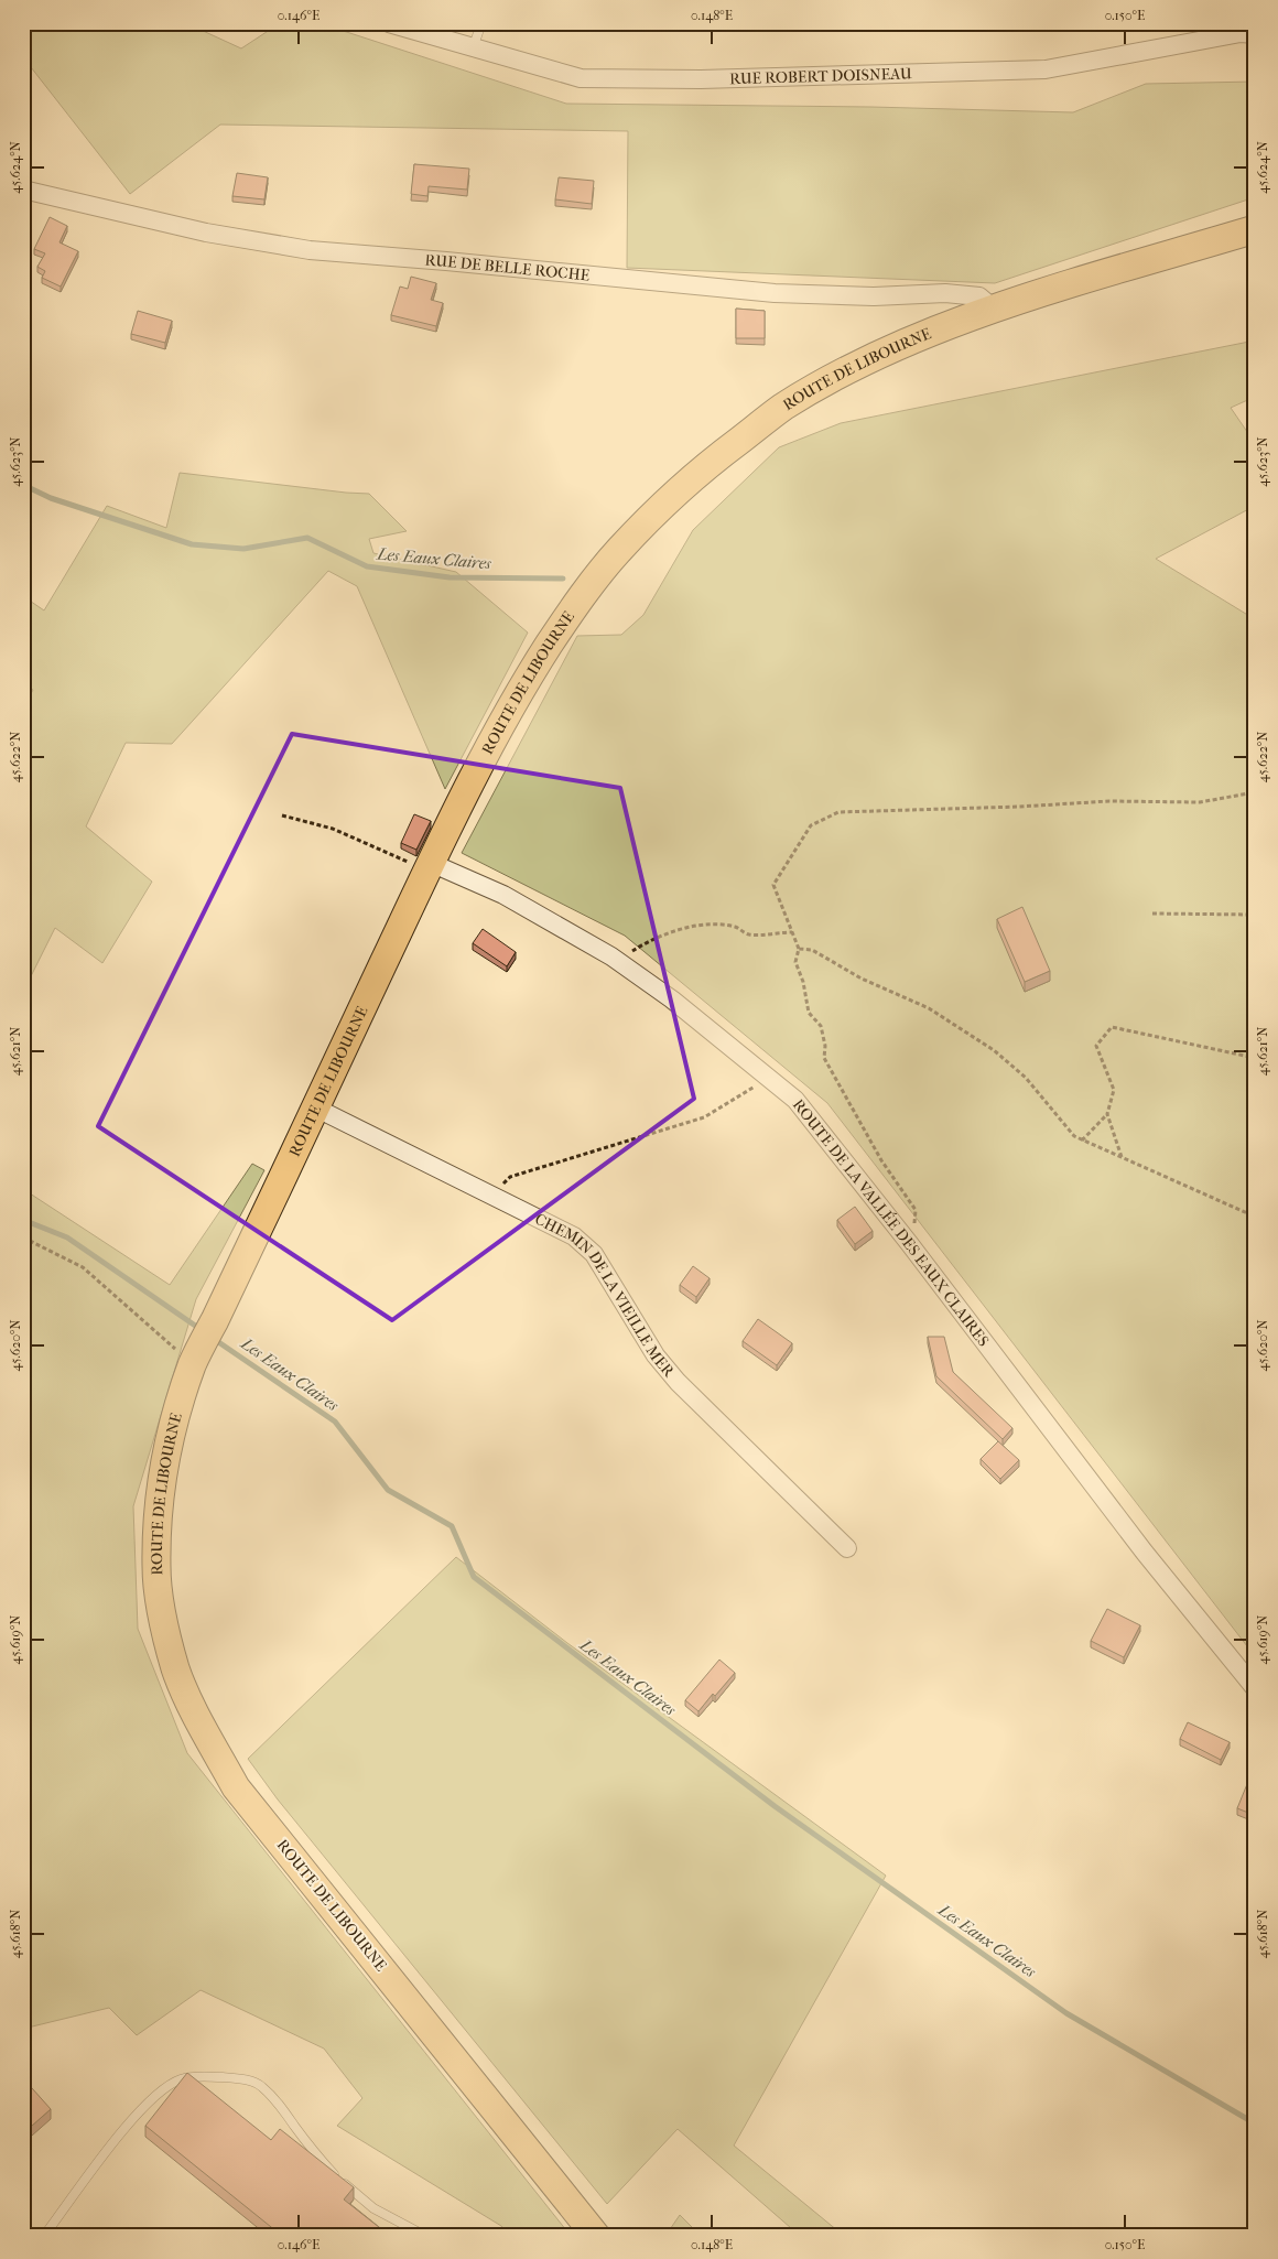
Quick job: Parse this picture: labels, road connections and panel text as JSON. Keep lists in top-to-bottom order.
{
  "streets": {
    "main road": ["ROUTE DE LIBOURNE"],
    "street": [
      "RUE ROBERT DOISNEAU",
      "RUE DE BELLE ROCHE",
      "ROUTE DE LA VALLÉE DES EAUX CLAIRES",
      "CHEMIN DE LA VIEILLE MER"
    ]
  },
  "crossings": [
    ["RUE DE BELLE ROCHE", "ROUTE DE LIBOURNE"],
    ["ROUTE DE LIBOURNE", "ROUTE DE LA VALLÉE DES EAUX CLAIRES"],
    ["ROUTE DE LIBOURNE", "CHEMIN DE LA VIEILLE MER"]
  ],
  "water": ["Les Eaux Claires"],
  "coordinates": [
    "0.146°E",
    "0.148°E",
    "0.150°E",
    "45.624°N",
    "45.623°N",
    "45.622°N",
    "45.621°N",
    "45.620°N",
    "45.619°N",
    "45.618°N"
  ]
}
